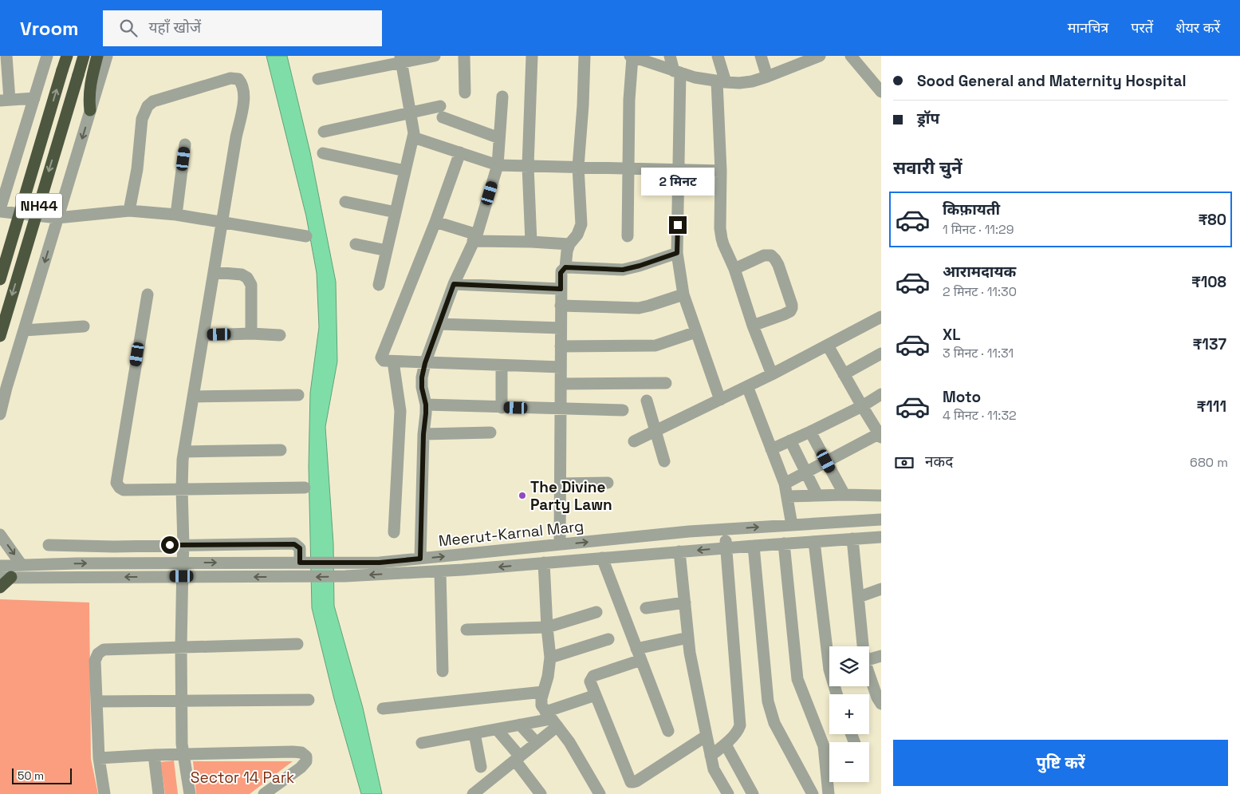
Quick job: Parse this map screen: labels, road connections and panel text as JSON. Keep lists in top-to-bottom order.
{
  "streets": {
    "highway": ["NH44"],
    "street": ["Meerut-Karnal Marg"]
  },
  "parks": ["Sector 14 Park"],
  "places": ["The Divine Party Lawn"],
  "scale_bar": "50 m",
  "page": {
    "header": "Vroom",
    "search": "यहाँ खोजें",
    "nav": ["मानचित्र", "परतें", "शेयर करें"],
    "banner": ["Sood General and Maternity Hospital", "ड्रॉप"],
    "heading": "सवारी चुनें",
    "bubble": "2 मिनट",
    "list": [
      {
        "name": "किफ़ायती",
        "note": "1 मिनट · 11:29",
        "value": "₹80"
      },
      {
        "name": "आरामदायक",
        "note": "2 मिनट · 11:30",
        "value": "₹108"
      },
      {
        "name": "XL",
        "note": "3 मिनट · 11:31",
        "value": "₹137"
      },
      {
        "name": "Moto",
        "note": "4 मिनट · 11:32",
        "value": "₹111"
      }
    ],
    "pay": ["नकद", "680 m"],
    "map_buttons": ["+", "−"],
    "buttons": "पुष्टि करें",
    "scale": "50 m"
  }
}
